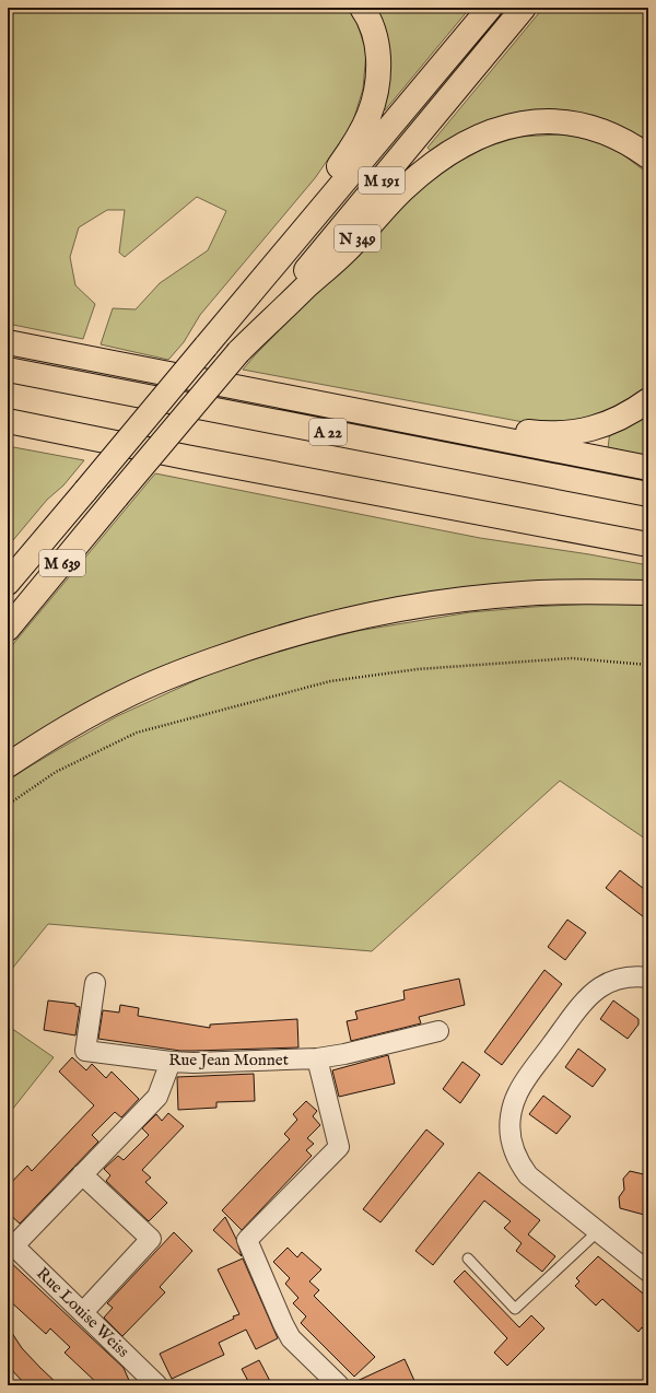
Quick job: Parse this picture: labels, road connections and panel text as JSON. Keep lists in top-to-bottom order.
{
  "streets": {
    "highway": [
      "M 191",
      "N 349",
      "A 22",
      "M 639"
    ],
    "street": ["Rue Jean Monnet", "Rue Louise Weiss"]
  },
  "crossings": [
    ["M 191", "N 349"],
    ["M 191", "M 639"]
  ]
}
